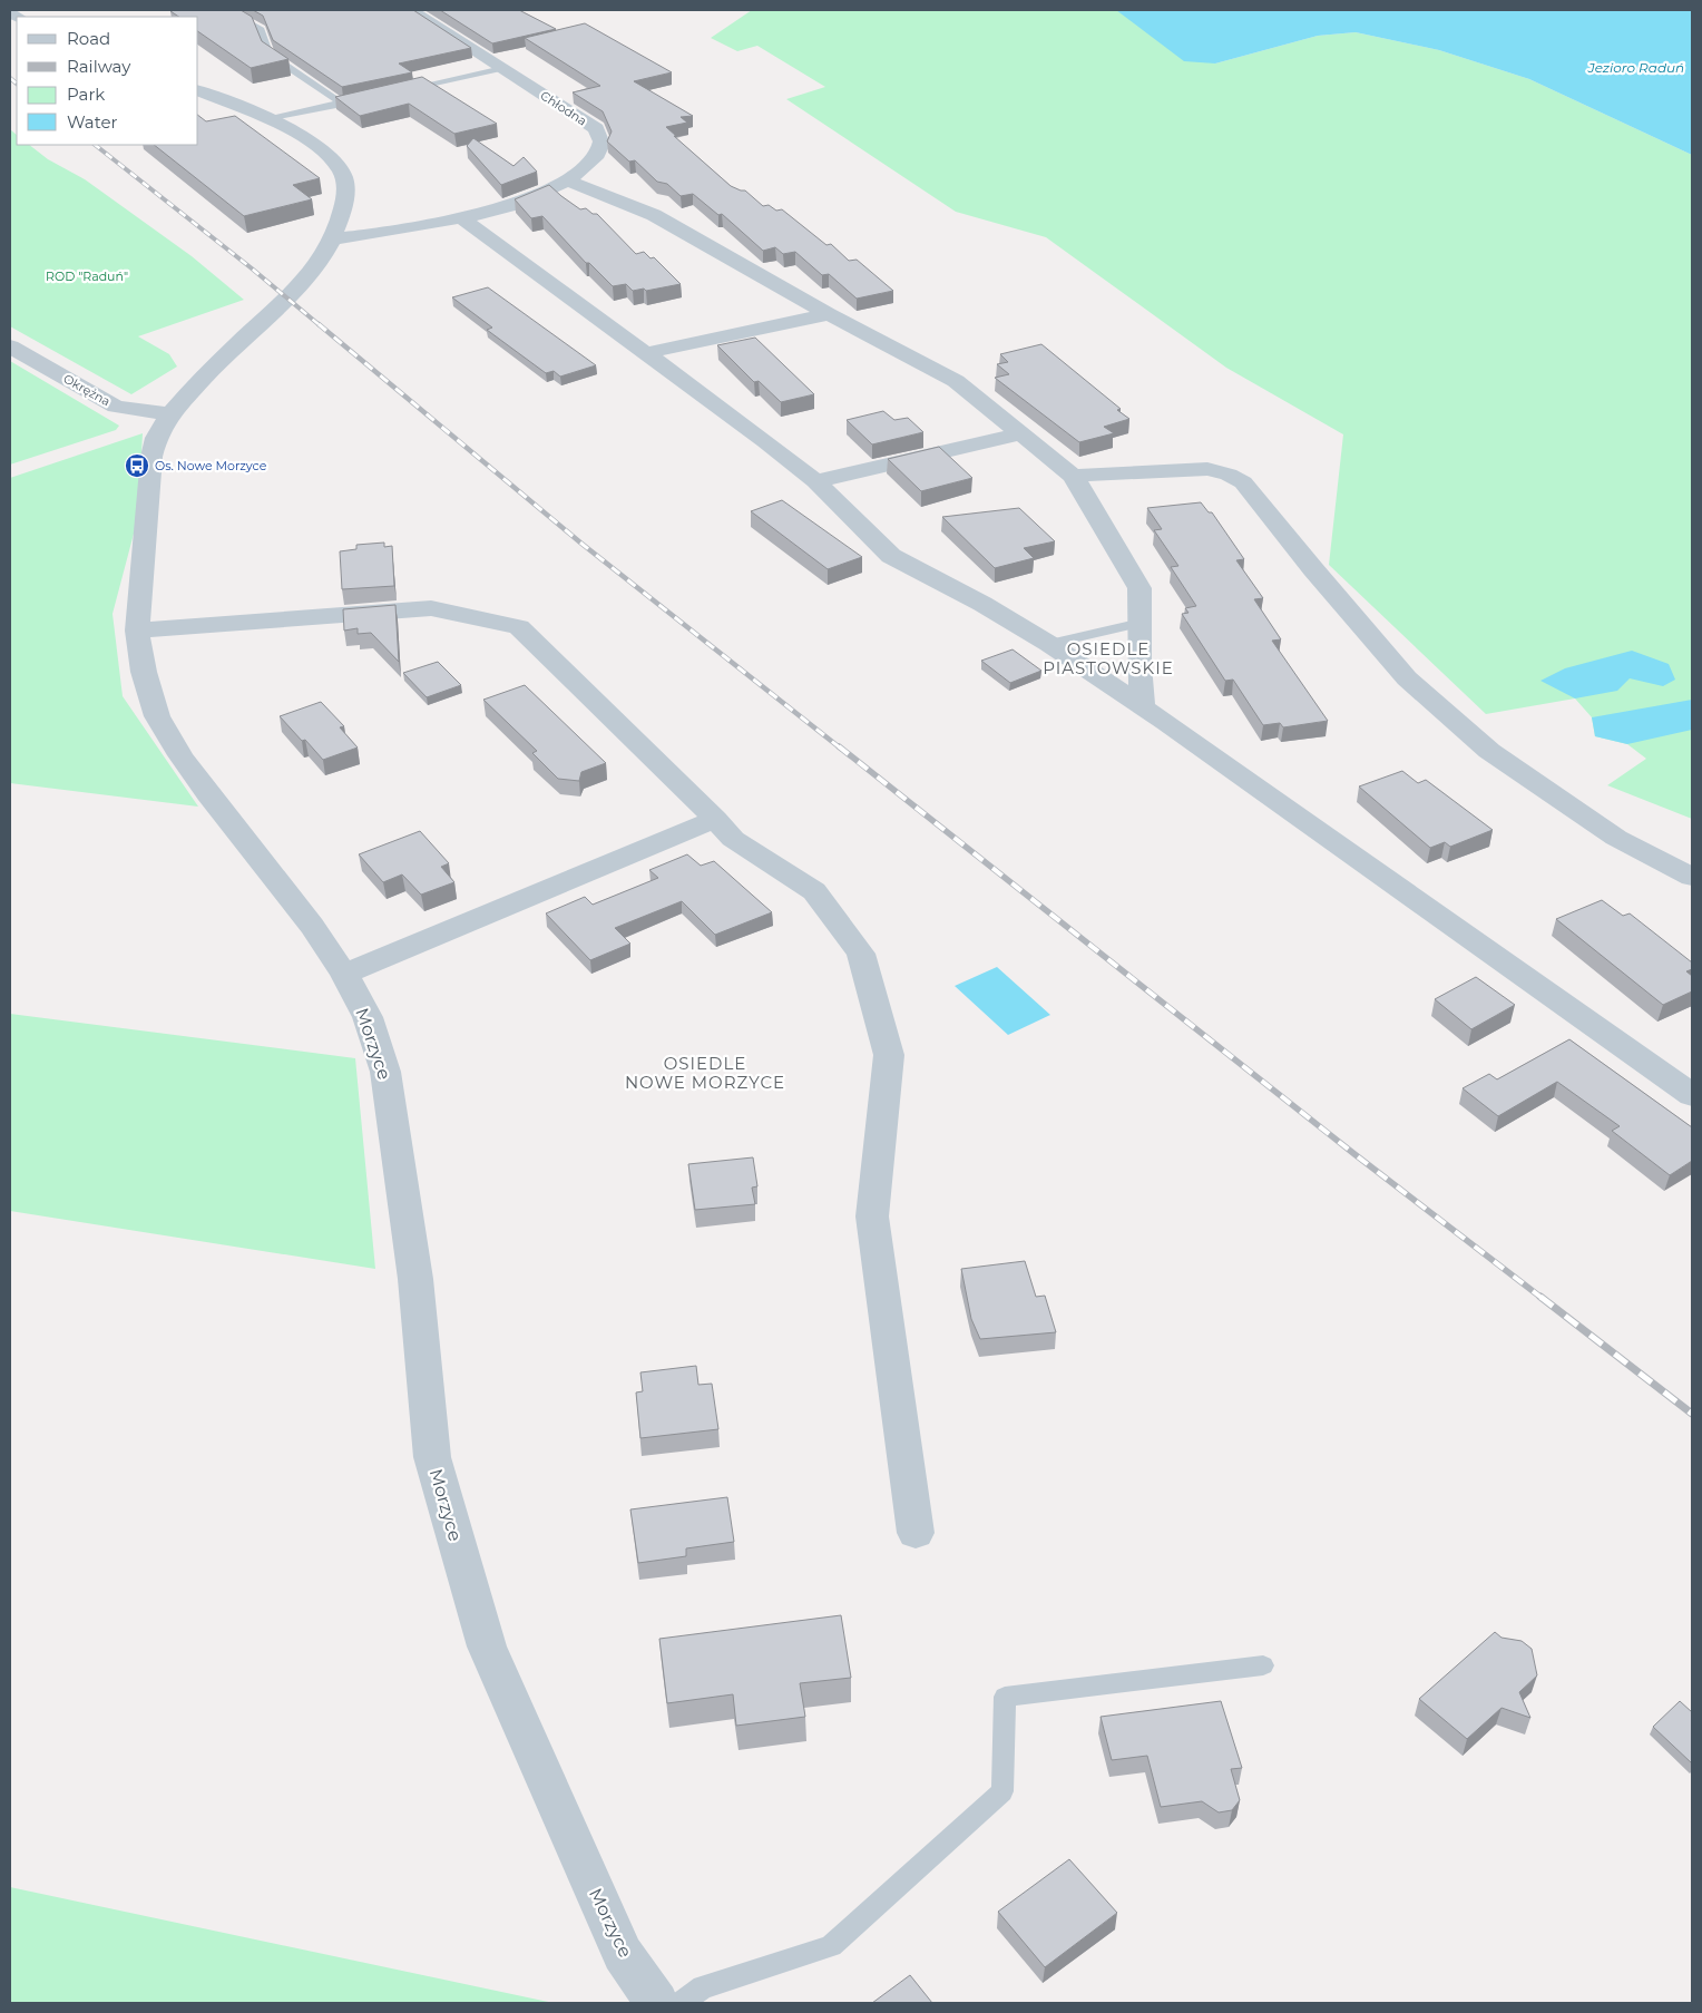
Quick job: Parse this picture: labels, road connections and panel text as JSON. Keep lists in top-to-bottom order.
{
  "streets": {
    "street": ["Chłodna", "Okrężna", "Morzyce"]
  },
  "crossings": [
    ["Chłodna", "Morzyce"],
    ["Okrężna", "Morzyce"]
  ],
  "districts": ["OSIEDLE PIASTOWSKIE", "OSIEDLE NOWE MORZYCE"],
  "water": ["Jezioro Raduń"],
  "parks": ["ROD \"Raduń\""],
  "places": {
    "bus stop": ["Os. Nowe Morzyce"]
  },
  "legend": [
    "Road",
    "Railway",
    "Park",
    "Water"
  ]
}
